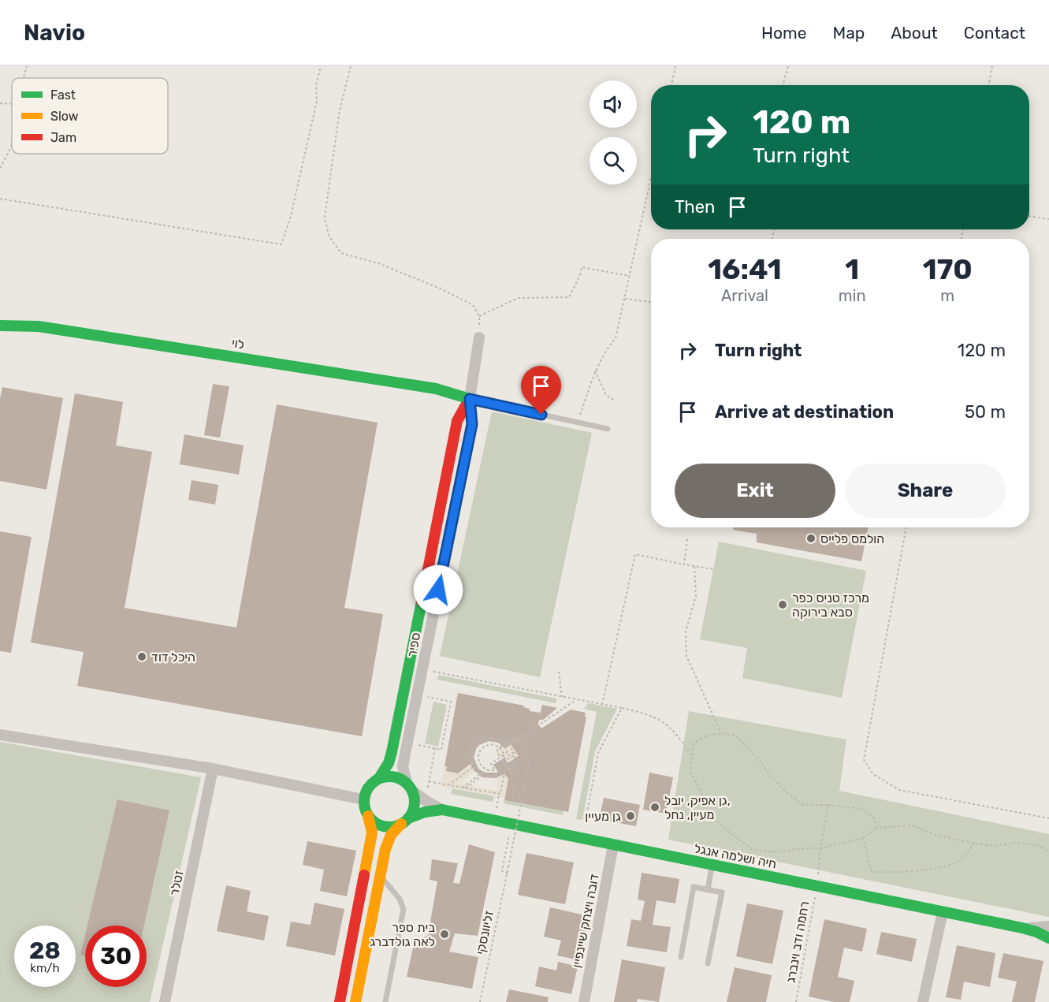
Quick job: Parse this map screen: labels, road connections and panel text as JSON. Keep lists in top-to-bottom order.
{
  "streets": {
    "street": [
      "לוי",
      "ספיר",
      "חיה ושלמה אנגל",
      "זטלר",
      "דובה ויצחק שיינפיין"
    ],
    "path": ["זליוונסקי", "רחמה ודב וינברג"]
  },
  "crossings": [
    ["לוי", "ספיר"],
    ["ספיר", "חיה ושלמה אנגל"],
    ["חיה ושלמה אנגל", "דובה ויצחק שיינפיין"],
    ["חיה ושלמה אנגל", "רחמה ודב וינברג"]
  ],
  "places": [
    "הולמס פלייס",
    "מרכז טניס כפר סבא בירוקה",
    "היכל דוד",
    "גן אפיק, יובל, מעיין, נחל",
    "גן מעיין",
    "בית ספר לאה גולדברג"
  ],
  "legend": ["Fast", "Slow", "Jam"],
  "page": {
    "header": "Navio",
    "nav": [
      "Home",
      "Map",
      "About",
      "Contact"
    ],
    "turn": ["120 m", "Turn right"],
    "then": "Then",
    "eta": [
      "16:41",
      "Arrival",
      "1",
      "min",
      "170",
      "m"
    ],
    "list": [
      {
        "name": "Turn right",
        "value": "120 m"
      },
      {
        "name": "Arrive at destination",
        "value": "50 m"
      }
    ],
    "buttons": ["Exit", "Share"],
    "speed": "28 km/h",
    "limit": "30"
  }
}
